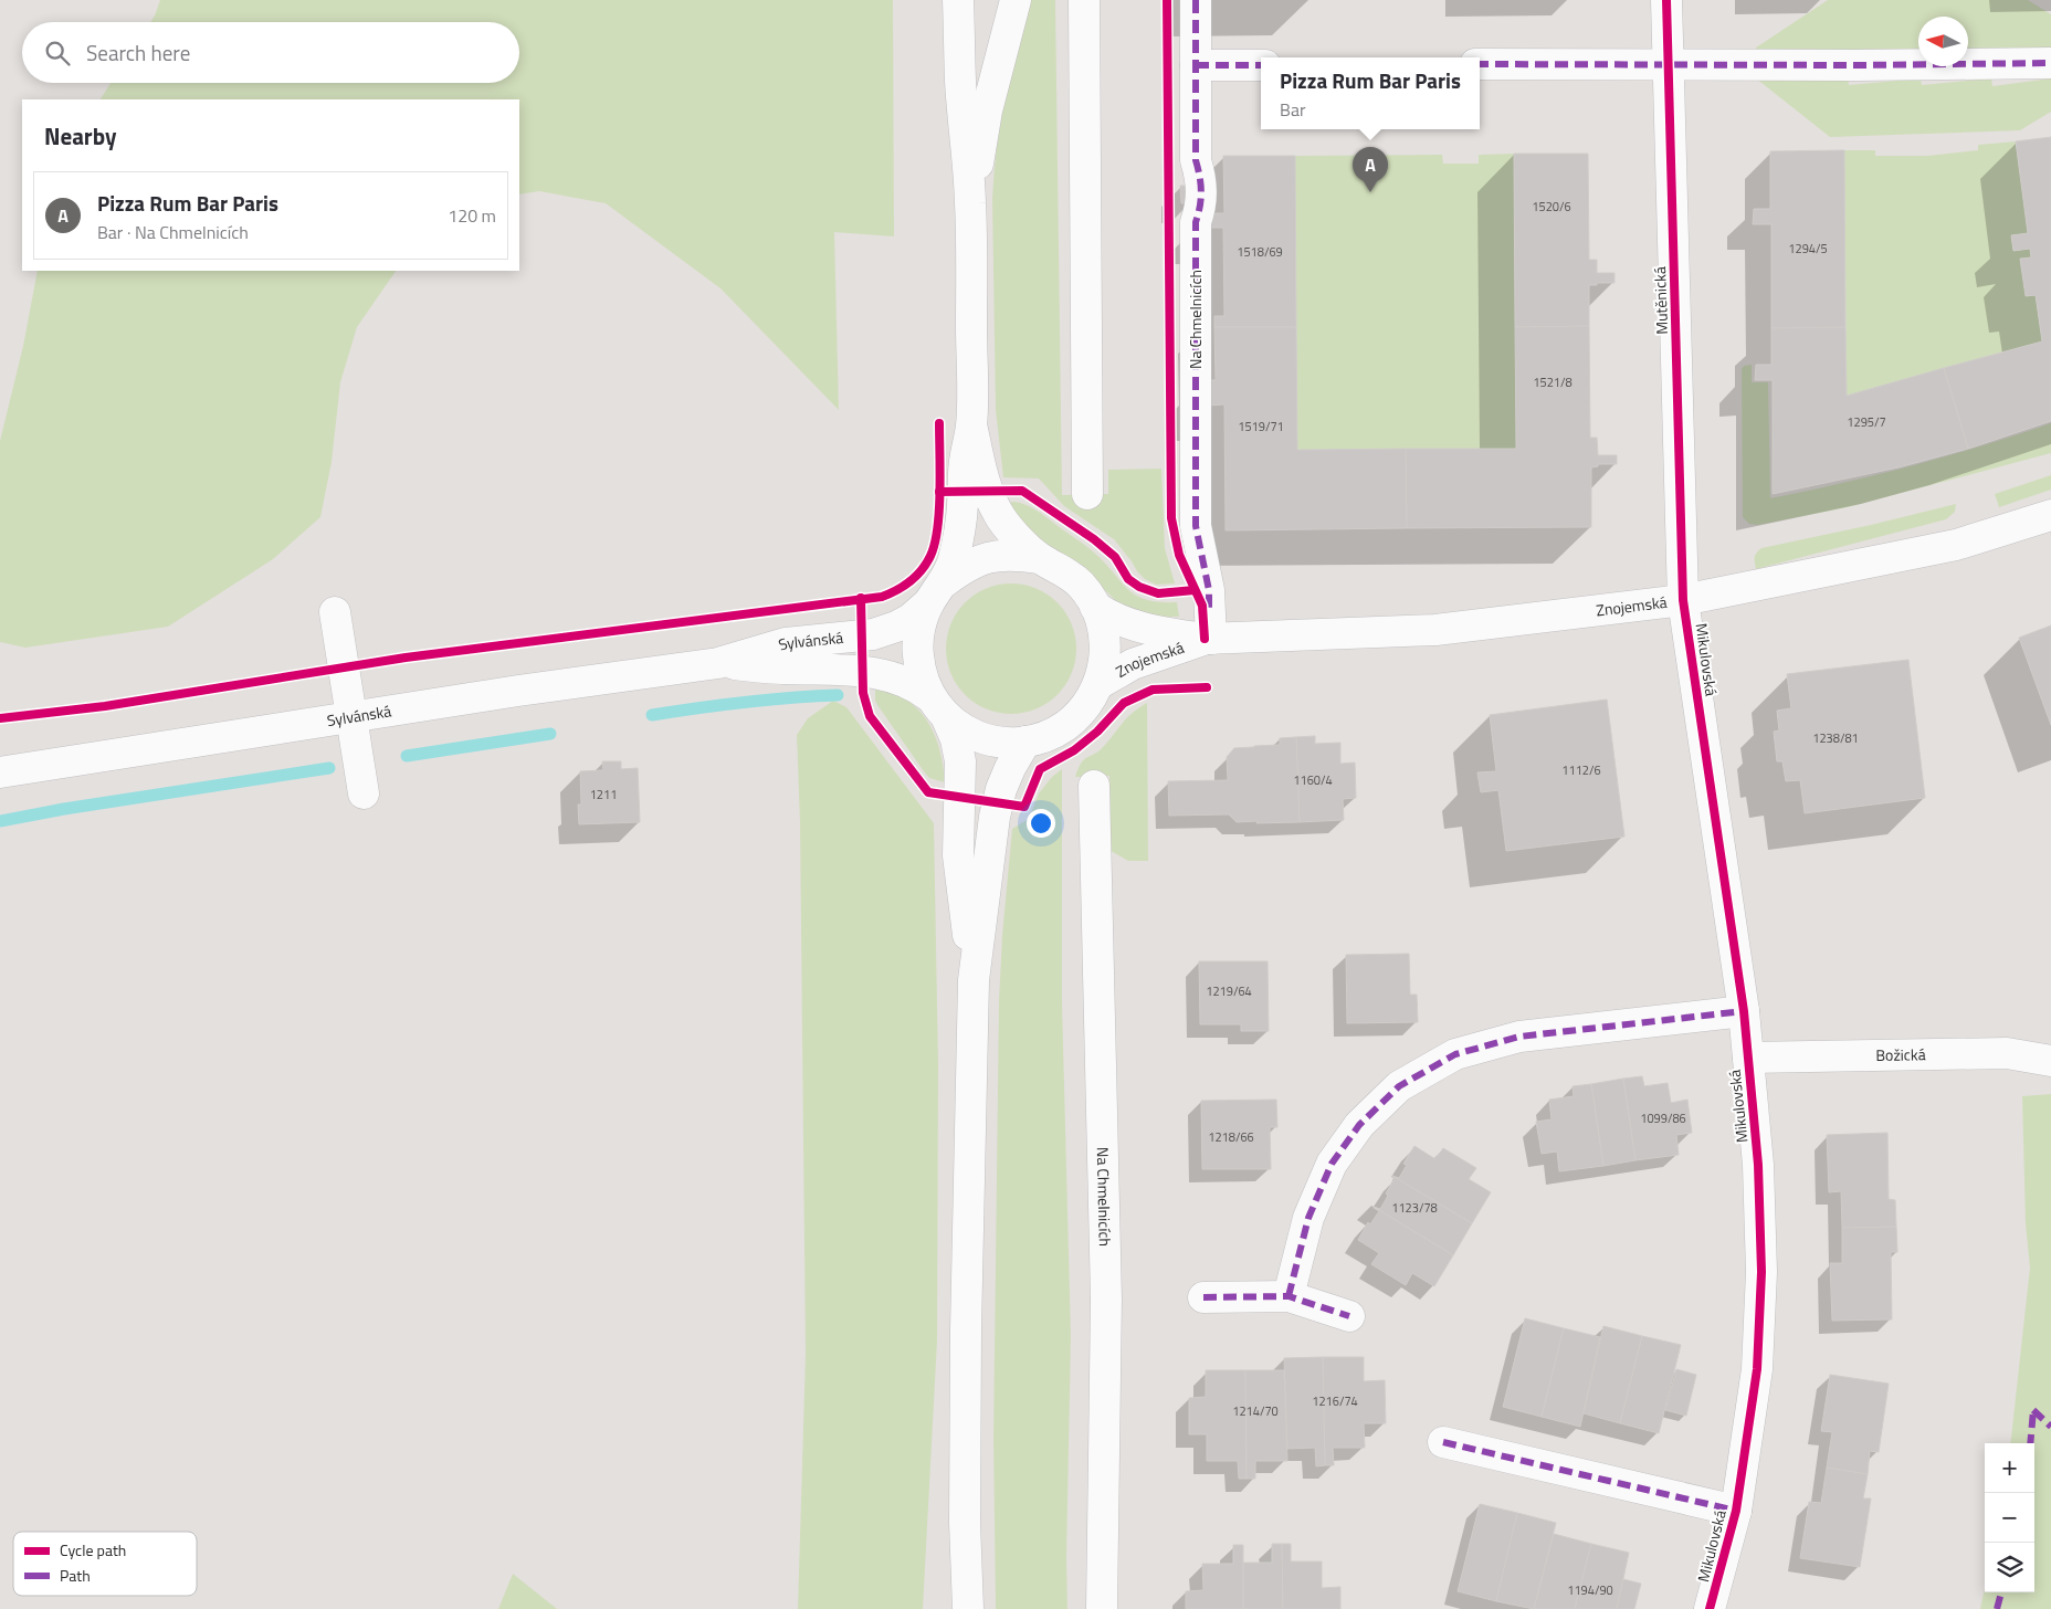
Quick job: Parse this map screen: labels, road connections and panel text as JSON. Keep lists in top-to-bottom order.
{
  "streets": {
    "street": [
      "Mutěnická",
      "Na Chmelnicích",
      "Znojemská",
      "Sylvánská",
      "Mikulovská",
      "Božická"
    ]
  },
  "crossings": [
    ["Mutěnická", "Znojemská"],
    ["Mutěnická", "Mikulovská"],
    ["Na Chmelnicích", "Znojemská"],
    ["Znojemská", "Sylvánská"],
    ["Znojemská", "Mikulovská"],
    ["Mikulovská", "Božická"]
  ],
  "house_numbers": [
    "1520/6",
    "1294/5",
    "1518/69",
    "1521/8",
    "1295/7",
    "1519/71",
    "1238/81",
    "1112/6",
    "1160/4",
    "1211",
    "1219/64",
    "1099/86",
    "1218/66",
    "1123/78",
    "1216/74",
    "1214/70",
    "1194/90"
  ],
  "legend": ["Cycle path", "Path"],
  "north": "left",
  "page": {
    "search": "Search here",
    "popup": ["Pizza Rum Bar Paris", "Bar"],
    "heading": "Nearby",
    "pins": "A",
    "list": [
      {
        "mark": "A",
        "name": "Pizza Rum Bar Paris",
        "note": "Bar · Na Chmelnicích",
        "value": "120 m"
      }
    ],
    "map_buttons": ["+", "−"]
  }
}
